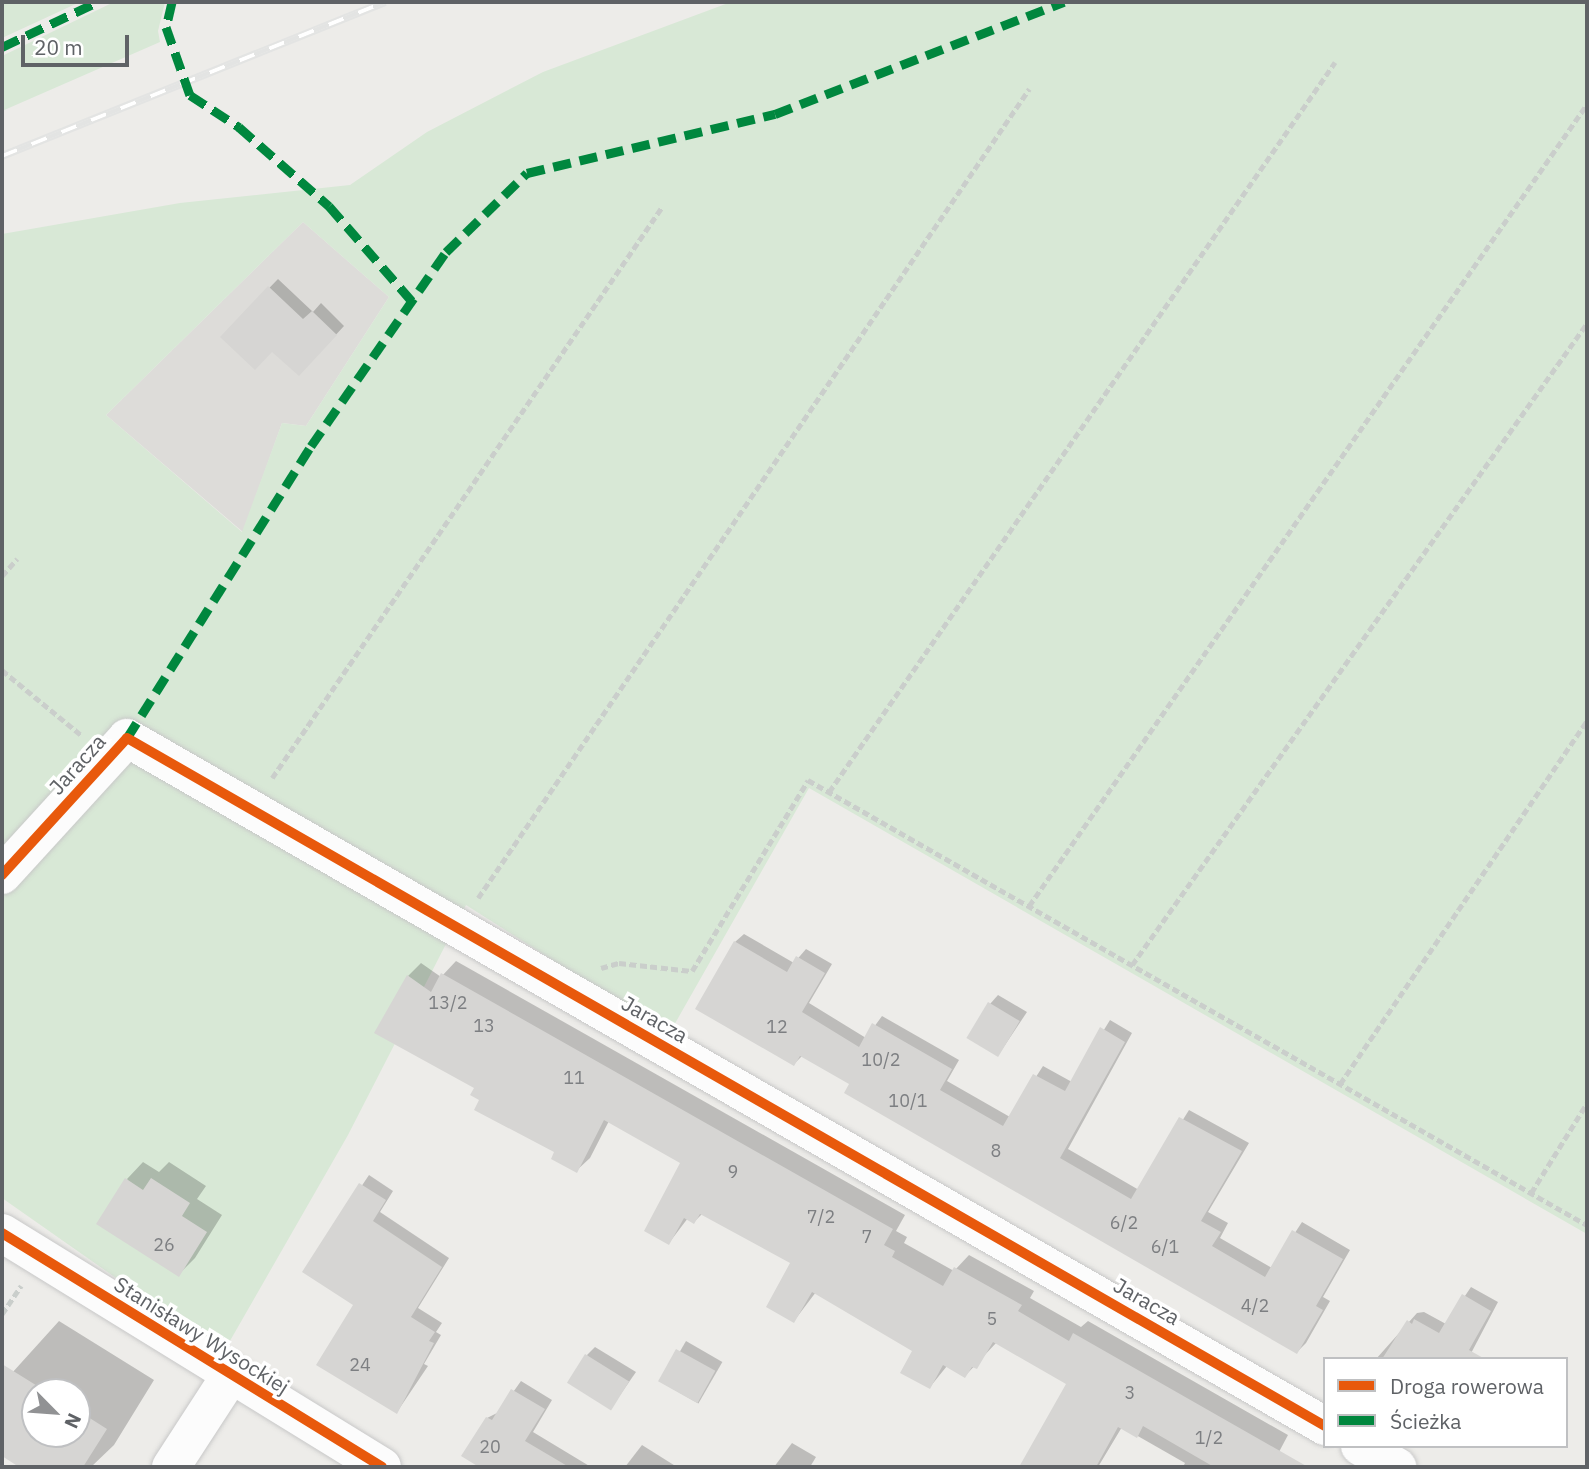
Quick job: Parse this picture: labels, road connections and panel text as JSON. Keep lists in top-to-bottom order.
{
  "streets": {
    "street": ["Jaracza", "Stanisławy Wysockiej"]
  },
  "house_numbers": [
    "13/2",
    "13",
    "12",
    "10/2",
    "11",
    "10/1",
    "8",
    "9",
    "7/2",
    "6/2",
    "7",
    "26",
    "6/1",
    "4/2",
    "5",
    "24",
    "3",
    "1/2",
    "20"
  ],
  "legend": ["Droga rowerowa", "Ścieżka"],
  "scale_bar": "20 m",
  "north": "bottom right"
}
